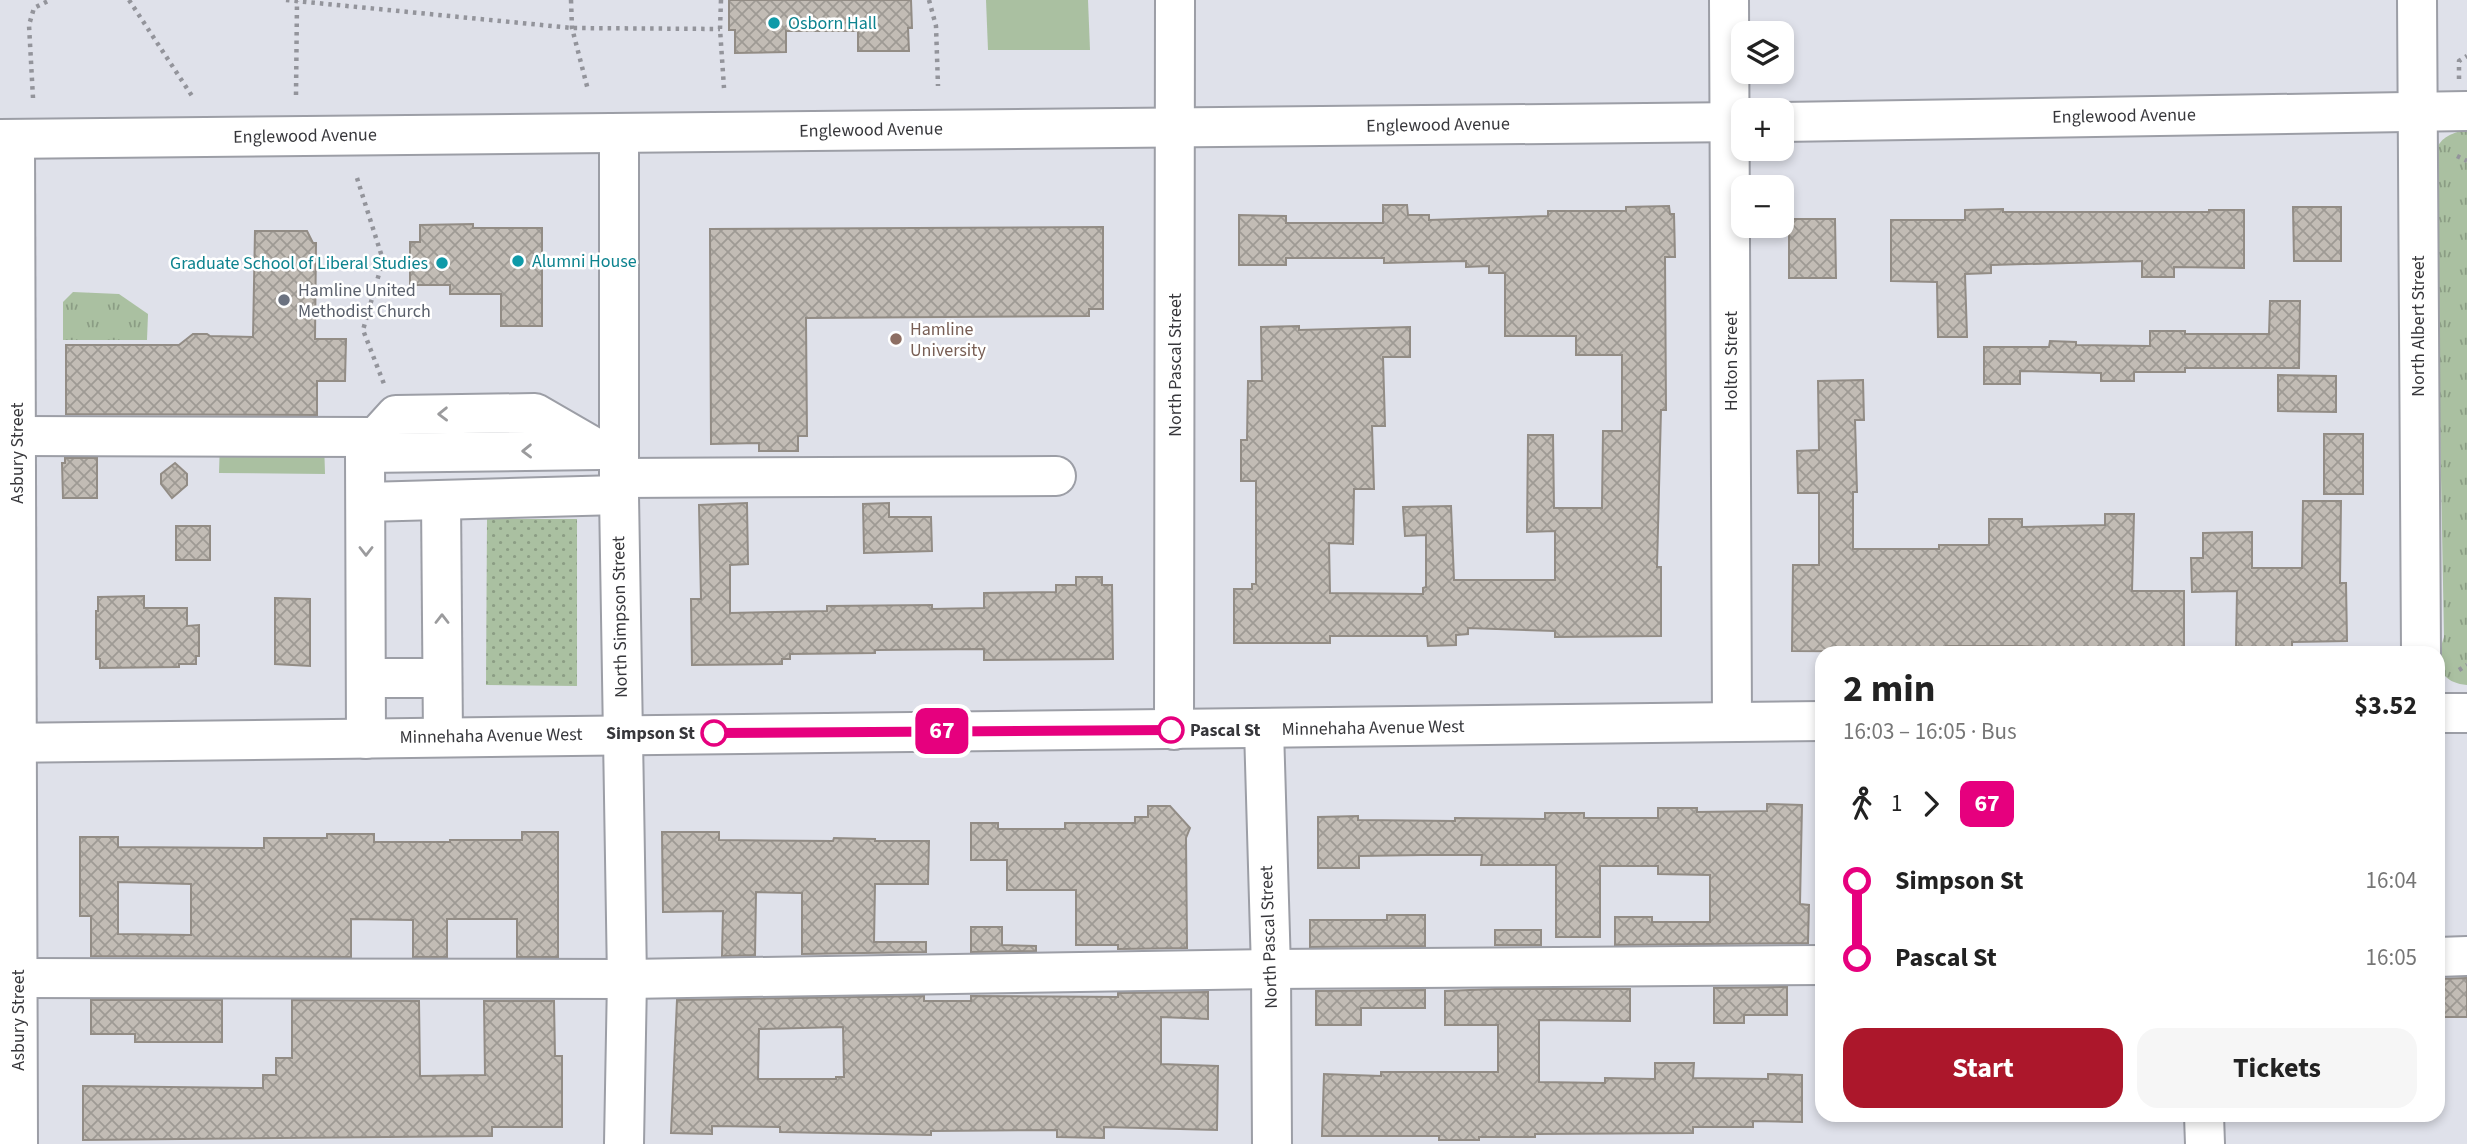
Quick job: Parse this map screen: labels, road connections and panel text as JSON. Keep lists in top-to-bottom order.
{
  "streets": {
    "street": [
      "Englewood Avenue",
      "North Albert Street",
      "Holton Street",
      "North Pascal Street",
      "Asbury Street",
      "North Simpson Street",
      "Minnehaha Avenue West"
    ]
  },
  "crossings": [
    ["Englewood Avenue", "North Albert Street"],
    ["Englewood Avenue", "North Pascal Street"],
    ["Englewood Avenue", "Asbury Street"],
    ["Englewood Avenue", "North Simpson Street"],
    ["Holton Street", "Minnehaha Avenue West"],
    ["North Pascal Street", "Minnehaha Avenue West"],
    ["Asbury Street", "Minnehaha Avenue West"],
    ["North Simpson Street", "Minnehaha Avenue West"]
  ],
  "places": [
    "Osborn Hall",
    "Alumni House",
    "Graduate School of Liberal Studies",
    "Hamline United Methodist Church",
    "Hamline University",
    "Pascal St",
    "Simpson St"
  ],
  "lines": ["bus line 67"],
  "page": {
    "on_map": "67",
    "map_buttons": ["+", "−"],
    "heading": ["2 min", "16:03 – 16:05 · Bus", "$3.52"],
    "legs": ["1", "67"],
    "list": [
      {
        "name": "Simpson St",
        "value": "16:04"
      },
      {
        "name": "Pascal St",
        "value": "16:05"
      }
    ],
    "buttons": ["Start", "Tickets"]
  }
}
